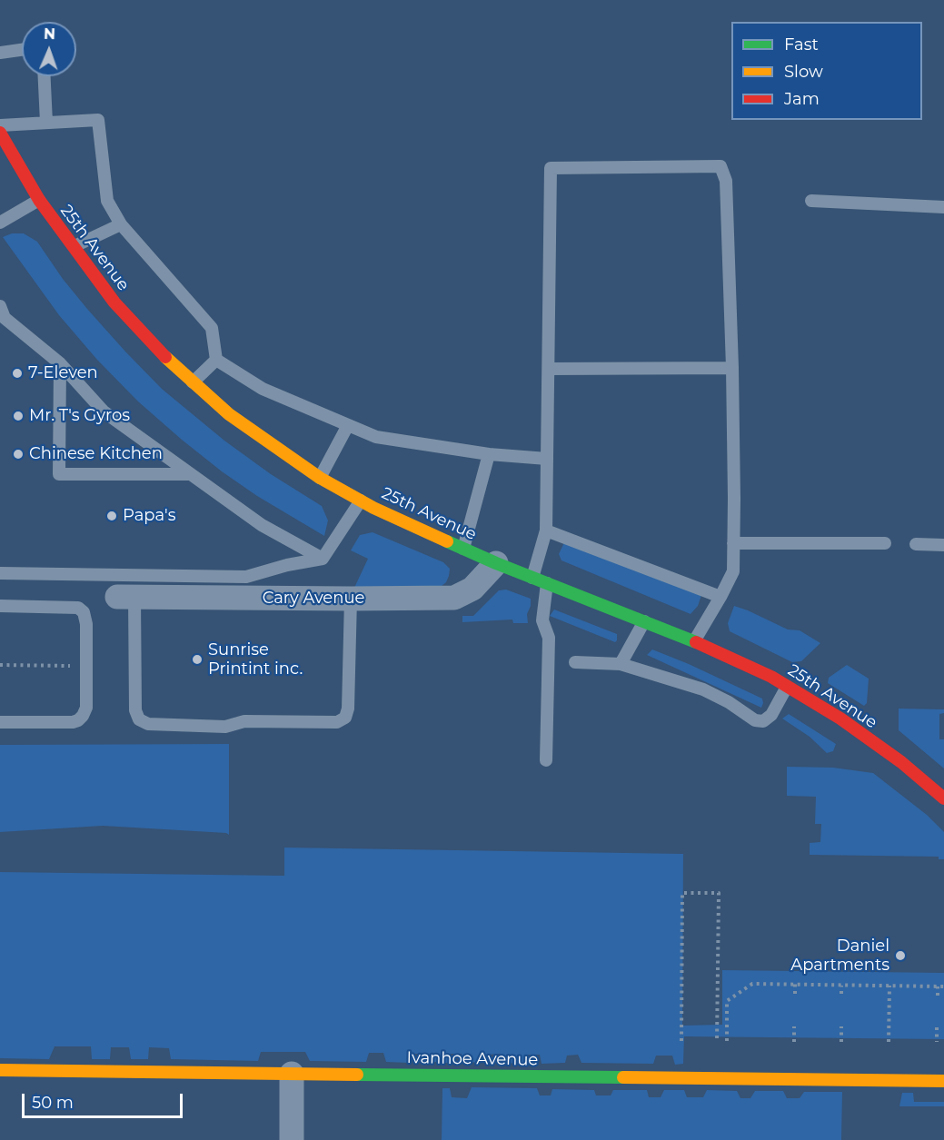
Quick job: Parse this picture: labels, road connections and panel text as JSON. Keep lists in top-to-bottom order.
{
  "streets": {
    "street": ["25th Avenue", "Cary Avenue", "Ivanhoe Avenue"]
  },
  "crossings": [
    ["25th Avenue", "Cary Avenue"]
  ],
  "places": [
    "7-Eleven",
    "Mr. T's Gyros",
    "Chinese Kitchen",
    "Papa's",
    "Sunrise Printint inc.",
    "Daniel Apartments"
  ],
  "legend": ["Fast", "Slow", "Jam"],
  "scale_bar": "50 m",
  "north": "top"
}
